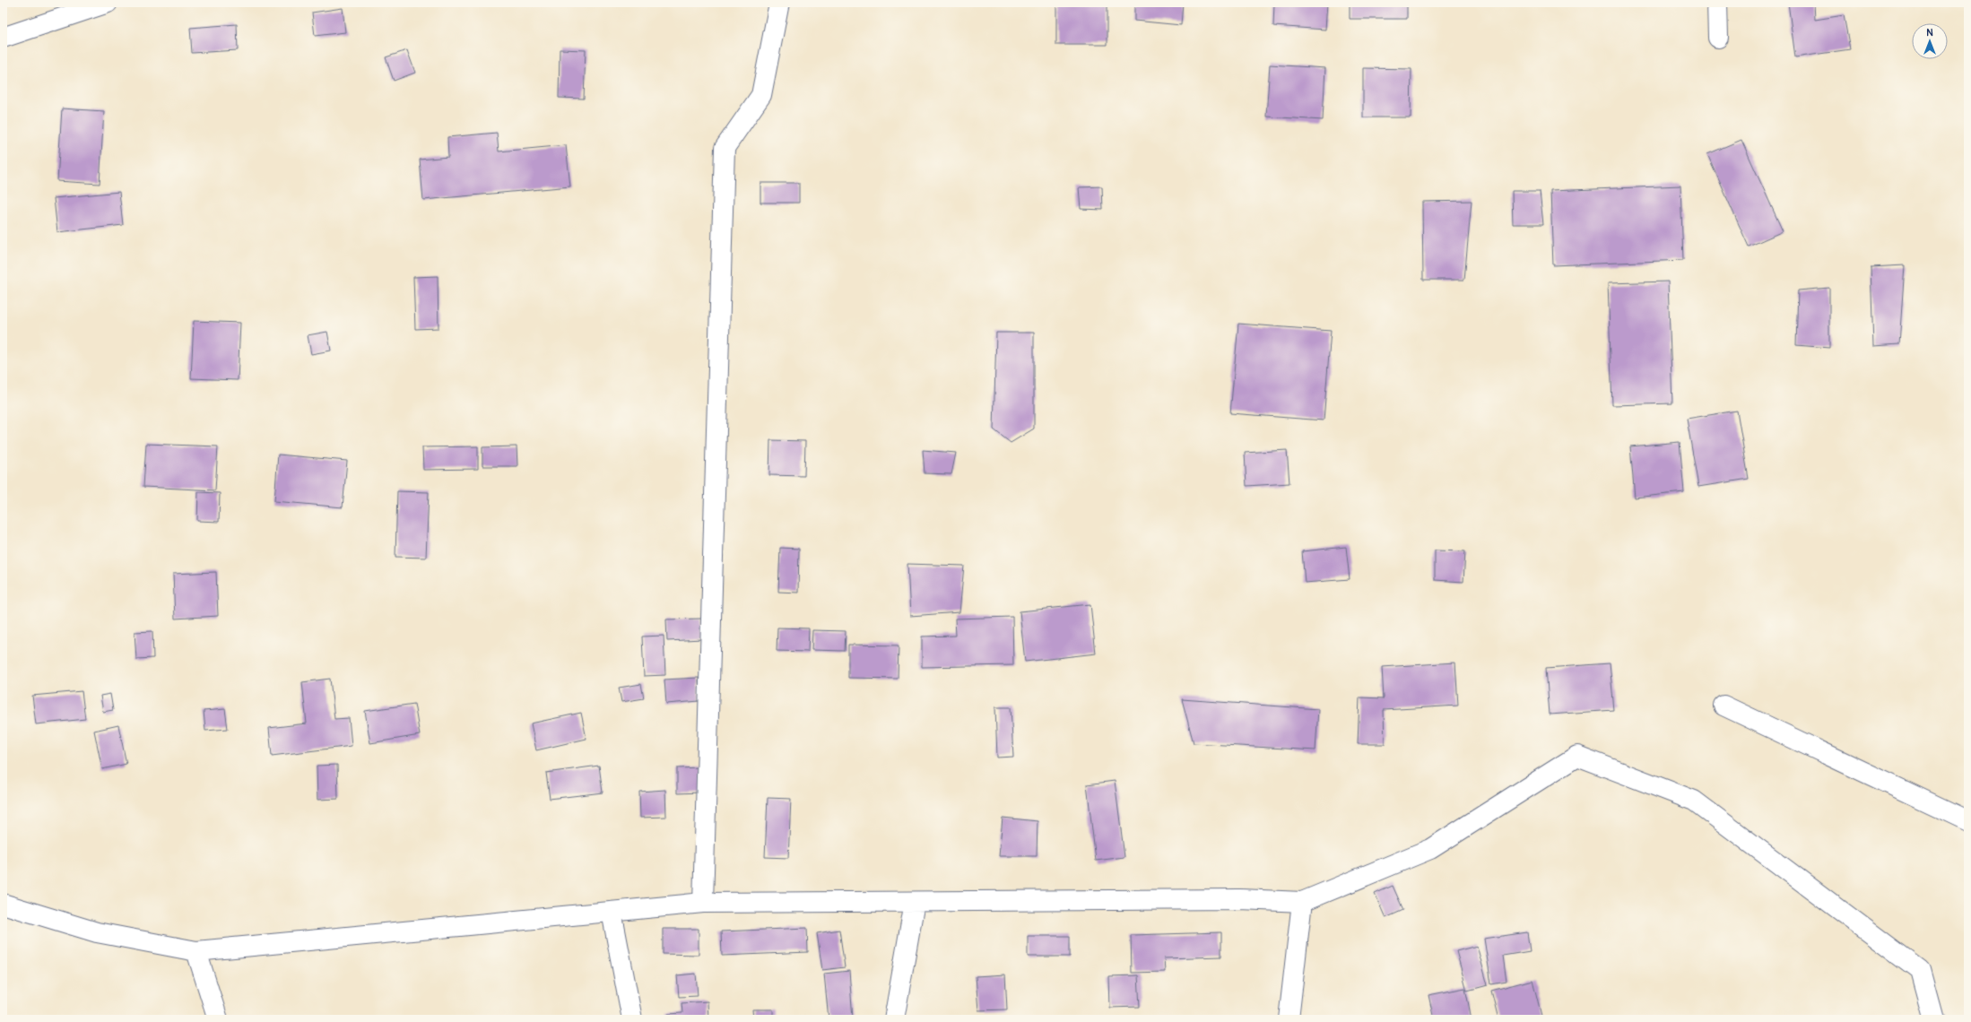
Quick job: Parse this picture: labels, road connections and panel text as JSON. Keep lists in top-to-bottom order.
{
  "north": "top"
}
